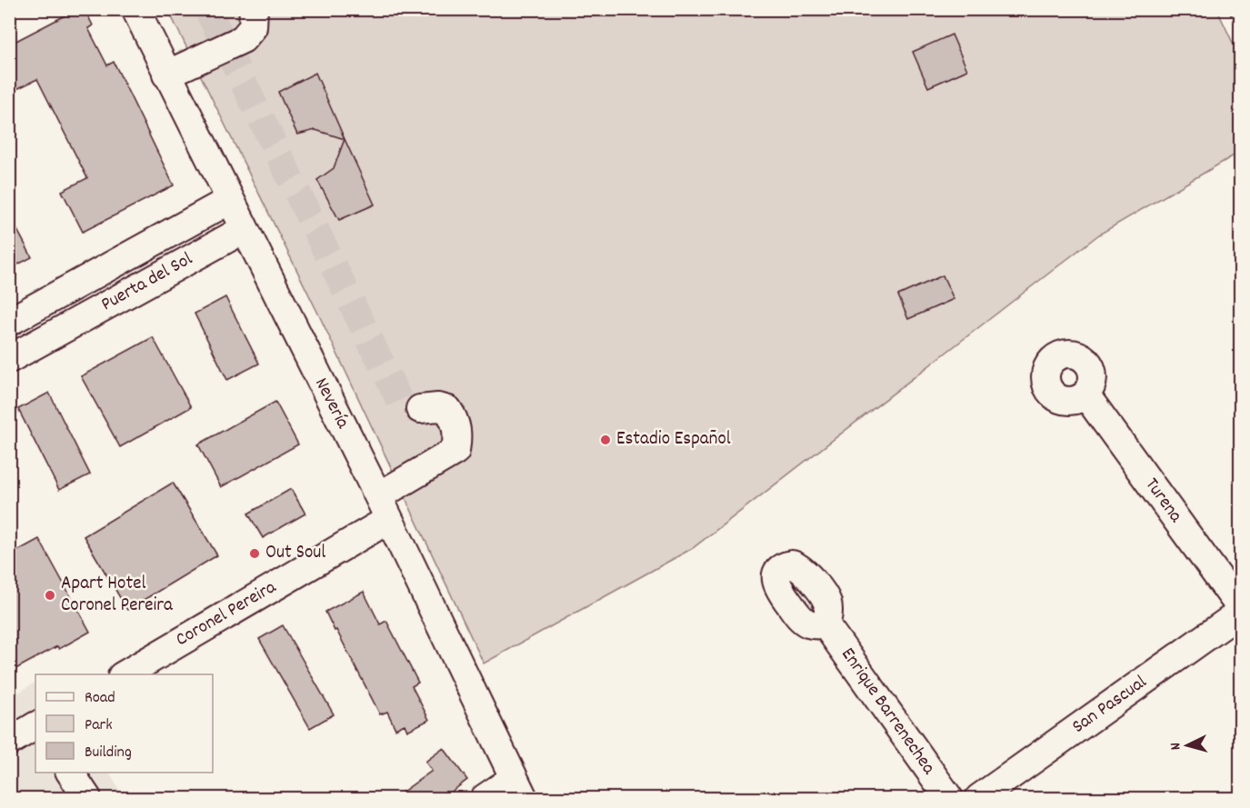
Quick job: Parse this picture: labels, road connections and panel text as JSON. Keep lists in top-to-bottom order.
{
  "streets": {
    "street": [
      "Puerta del Sol",
      "Nevería",
      "Turena",
      "Coronel Pereira",
      "San Pascual",
      "Enrique Barrenechea"
    ]
  },
  "crossings": [
    ["Puerta del Sol", "Nevería"],
    ["Nevería", "Coronel Pereira"]
  ],
  "places": ["Estadio Español", "Out Soul", "Apart Hotel Coronel Pereira"],
  "legend": ["Road", "Park", "Building"],
  "north": "left"
}
